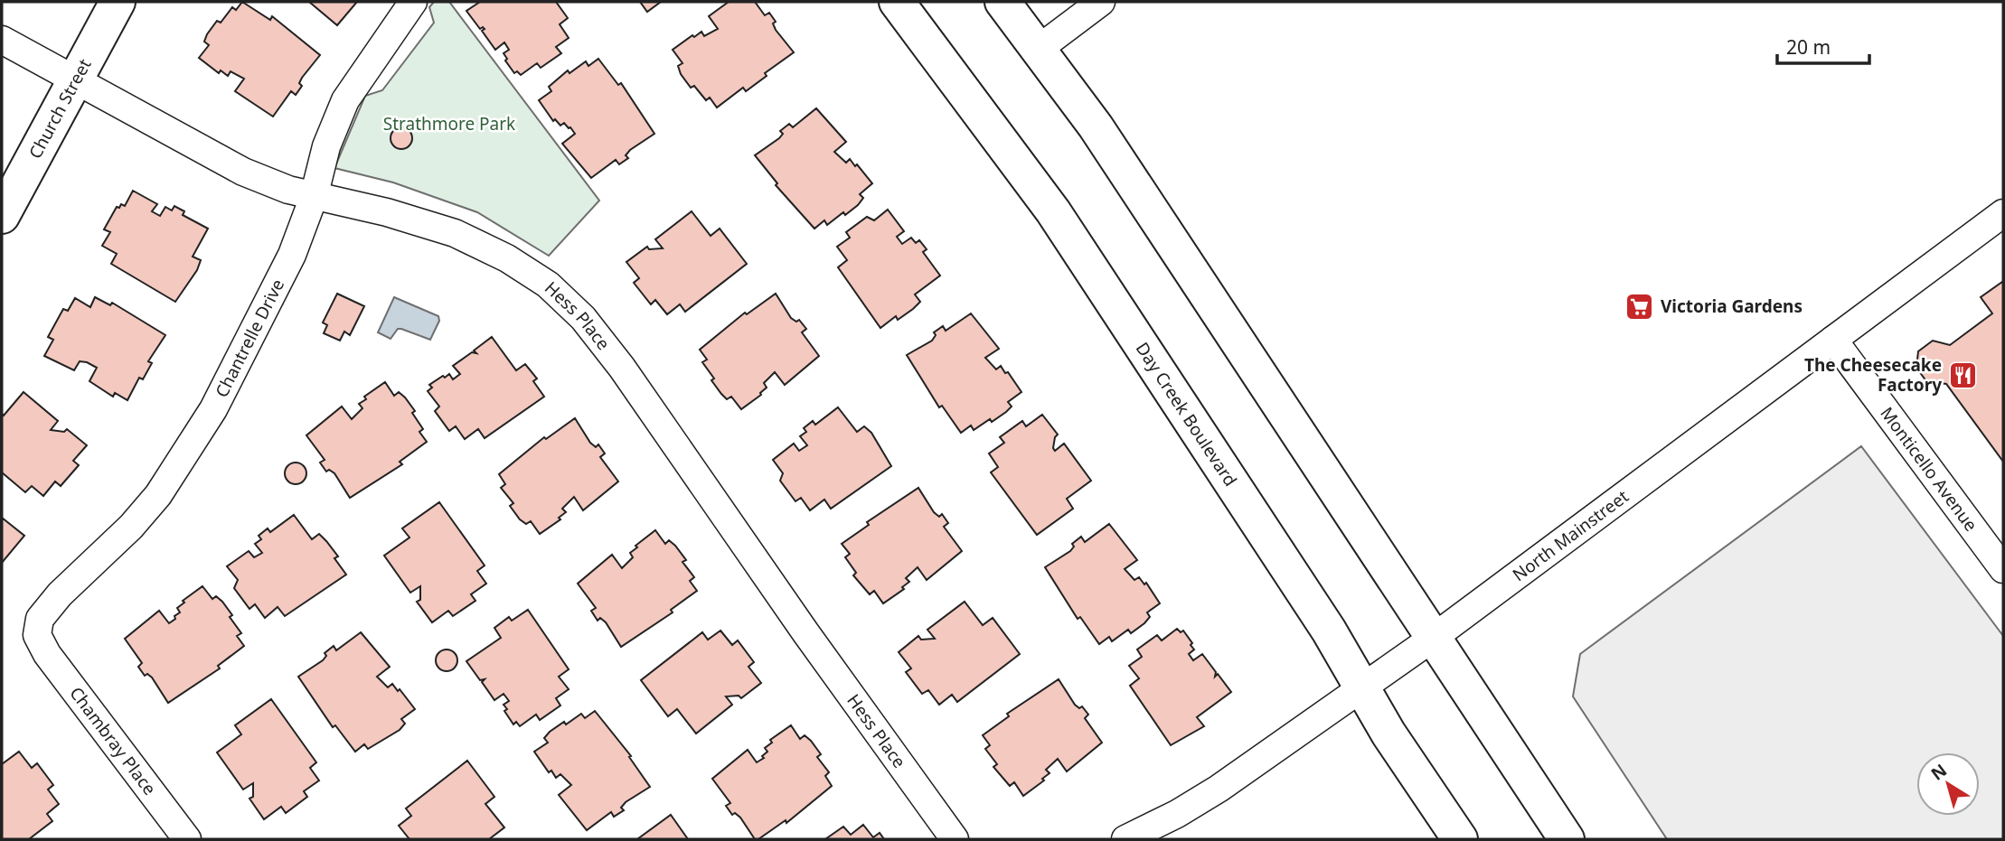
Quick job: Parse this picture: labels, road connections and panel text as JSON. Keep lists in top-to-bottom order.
{
  "streets": {
    "main road": ["Church Street", "Day Creek Boulevard"],
    "street": [
      "Hess Place",
      "Chantrelle Drive",
      "Monticello Avenue",
      "North Mainstreet",
      "Chambray Place"
    ]
  },
  "crossings": [
    ["Church Street", "Hess Place"],
    ["Hess Place", "Chantrelle Drive"],
    ["Chantrelle Drive", "Chambray Place"],
    ["Day Creek Boulevard", "North Mainstreet"],
    ["Monticello Avenue", "North Mainstreet"]
  ],
  "parks": ["Strathmore Park"],
  "places": {
    "supermarket": ["Victoria Gardens"],
    "restaurant": ["The Cheesecake Factory"]
  },
  "scale_bar": "20 m",
  "north": "top left"
}
